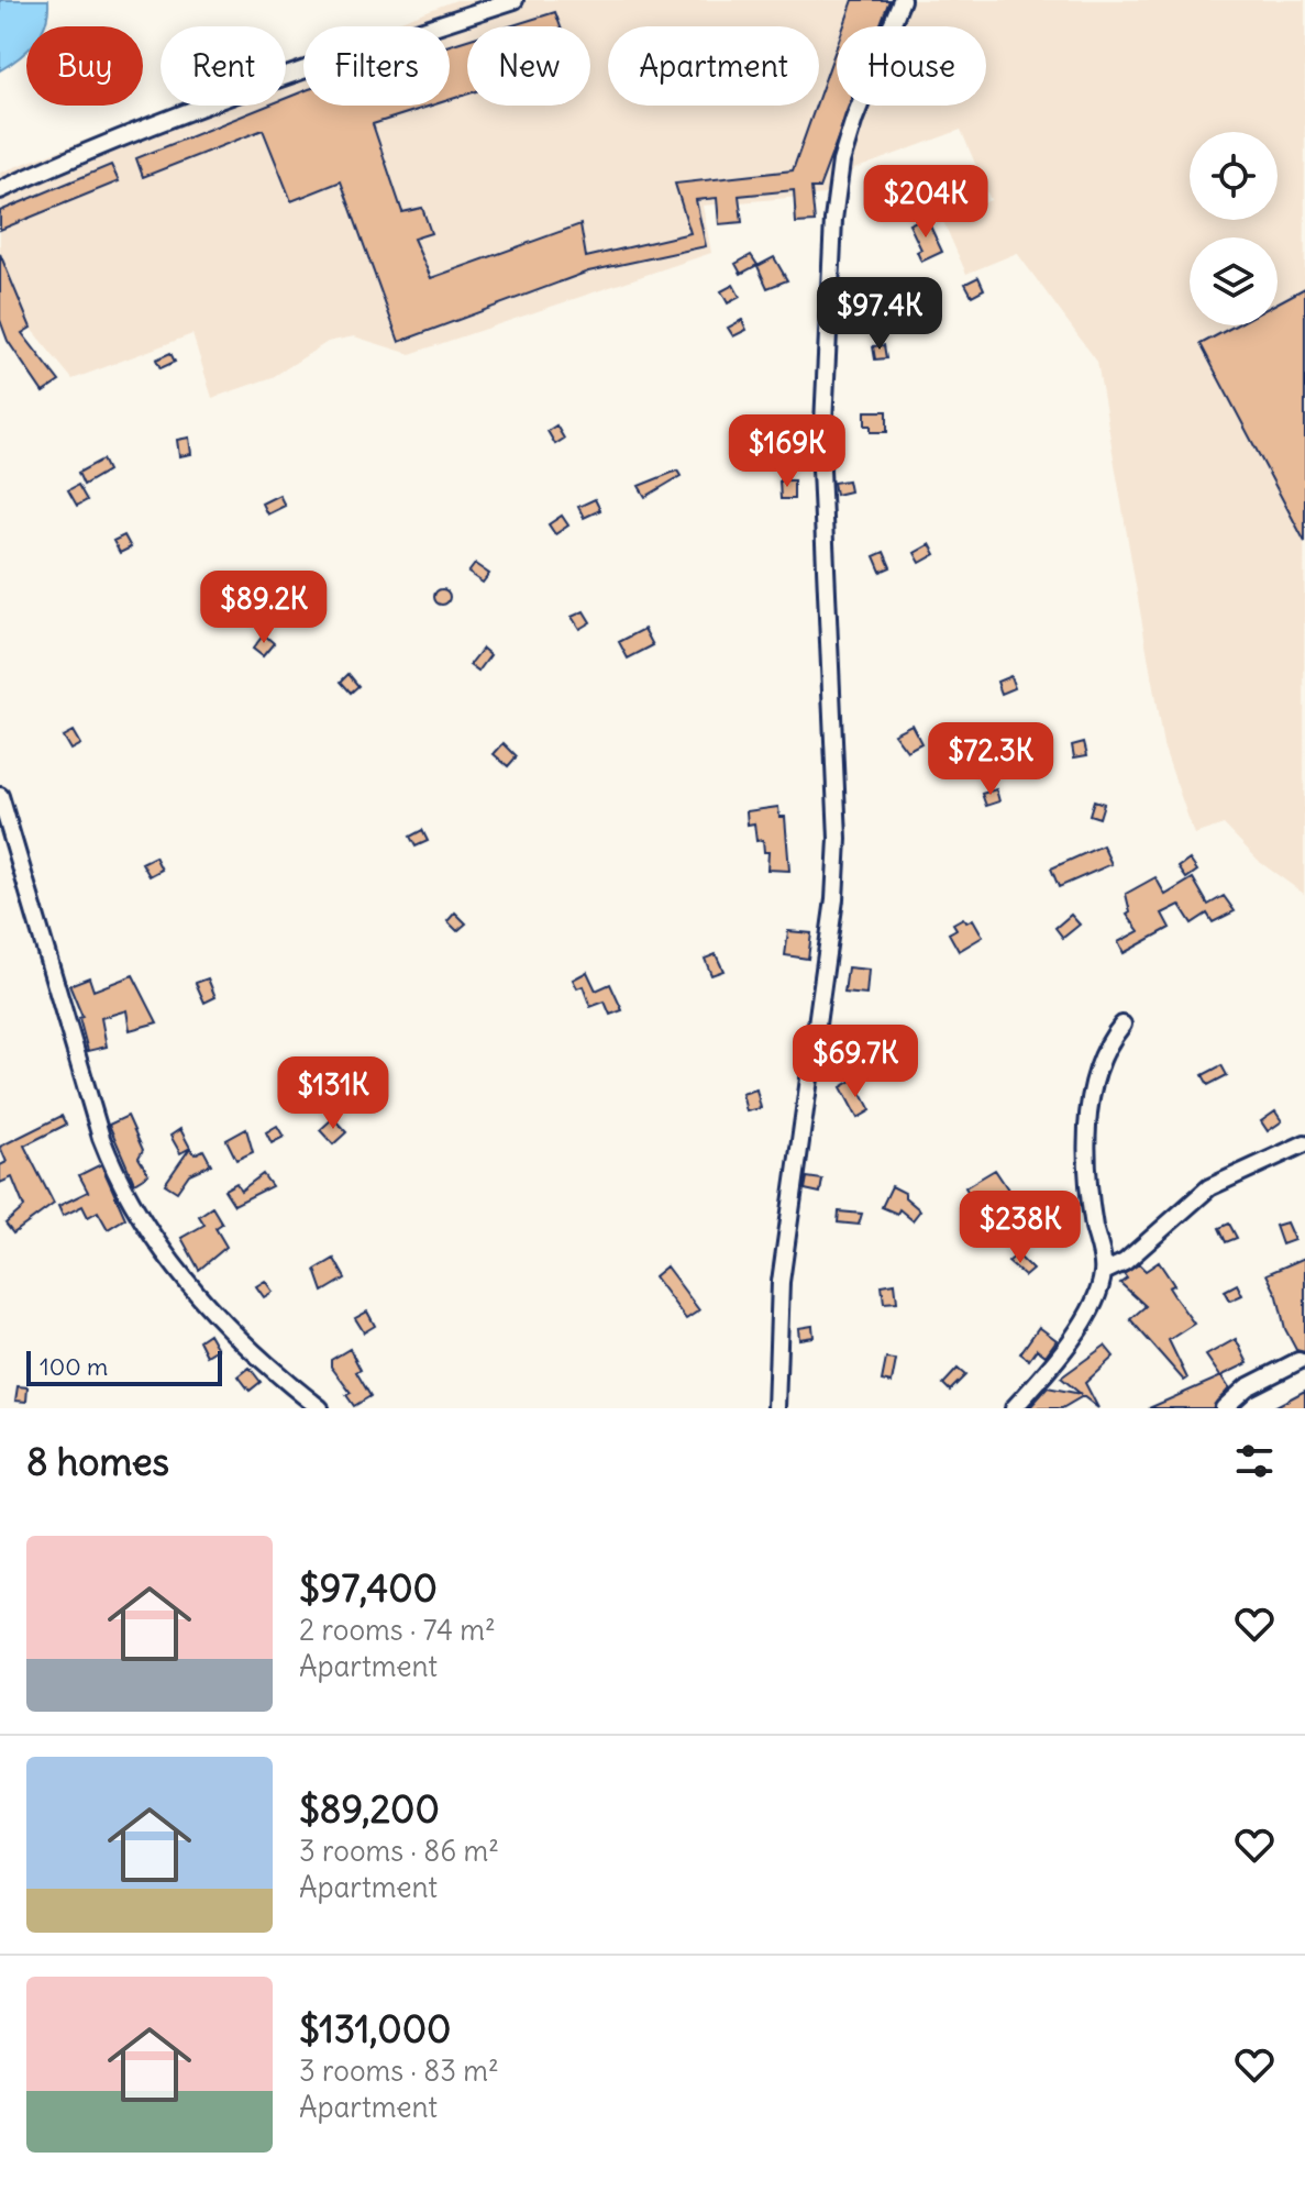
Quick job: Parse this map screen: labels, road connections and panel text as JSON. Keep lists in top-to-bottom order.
{
  "scale_bar": "100 m",
  "page": {
    "chip": [
      "Buy",
      "Rent",
      "Filters",
      "New",
      "Apartment",
      "House"
    ],
    "price": [
      "$204K",
      "$97.4K",
      "$169K",
      "$89.2K",
      "$72.3K",
      "$69.7K",
      "$131K",
      "$238K"
    ],
    "scale": "100 m",
    "heading": "8 homes",
    "list": [
      {
        "name": "$97,400",
        "note": "2 rooms · 74 m² · Apartment"
      },
      {
        "name": "$89,200",
        "note": "3 rooms · 86 m² · Apartment"
      },
      {
        "name": "$131,000",
        "note": "3 rooms · 83 m² · Apartment"
      }
    ]
  }
}
